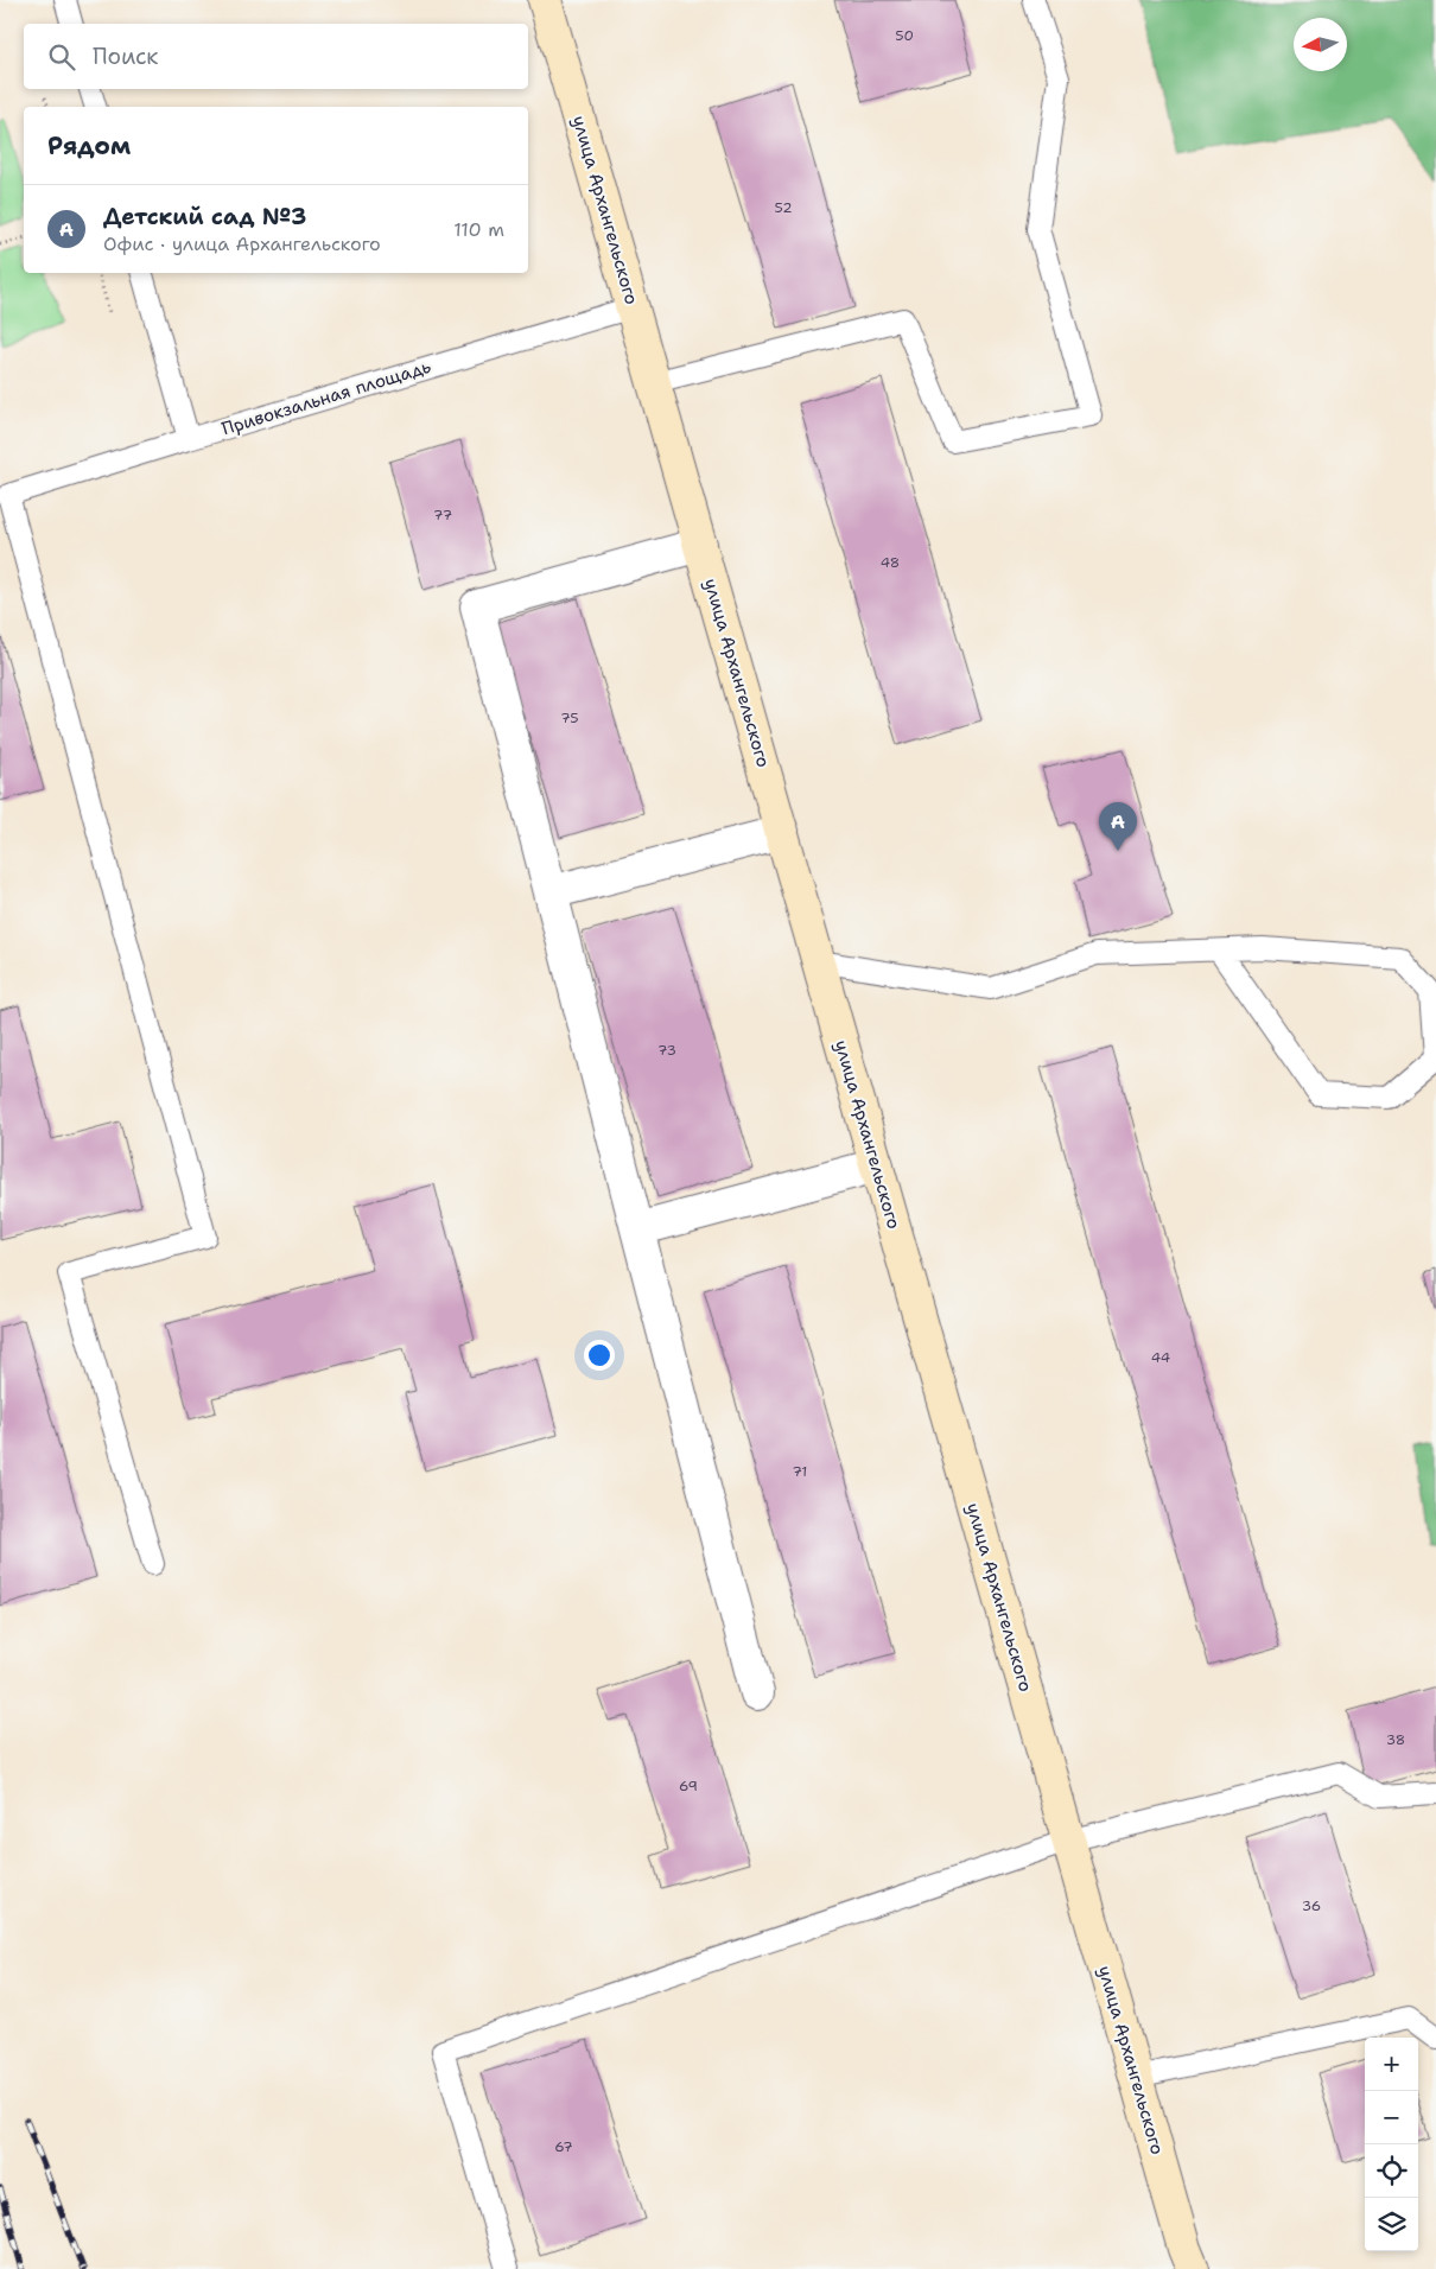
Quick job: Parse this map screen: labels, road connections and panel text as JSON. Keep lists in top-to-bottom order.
{
  "streets": {
    "street": ["улица Архангельского"],
    "lane": ["Привокзальная площадь"]
  },
  "crossings": [
    ["улица Архангельского", "Привокзальная площадь"]
  ],
  "house_numbers": [
    "50",
    "52",
    "77",
    "48",
    "75",
    "73",
    "44",
    "71",
    "38",
    "69",
    "36",
    "67"
  ],
  "north": "left",
  "page": {
    "search": "Поиск",
    "heading": "Рядом",
    "list": [
      {
        "mark": "A",
        "name": "Детский сад №3",
        "note": "Офис · улица Архангельского",
        "value": "110 m"
      }
    ],
    "pins": "A",
    "map_buttons": ["+", "−"]
  }
}
